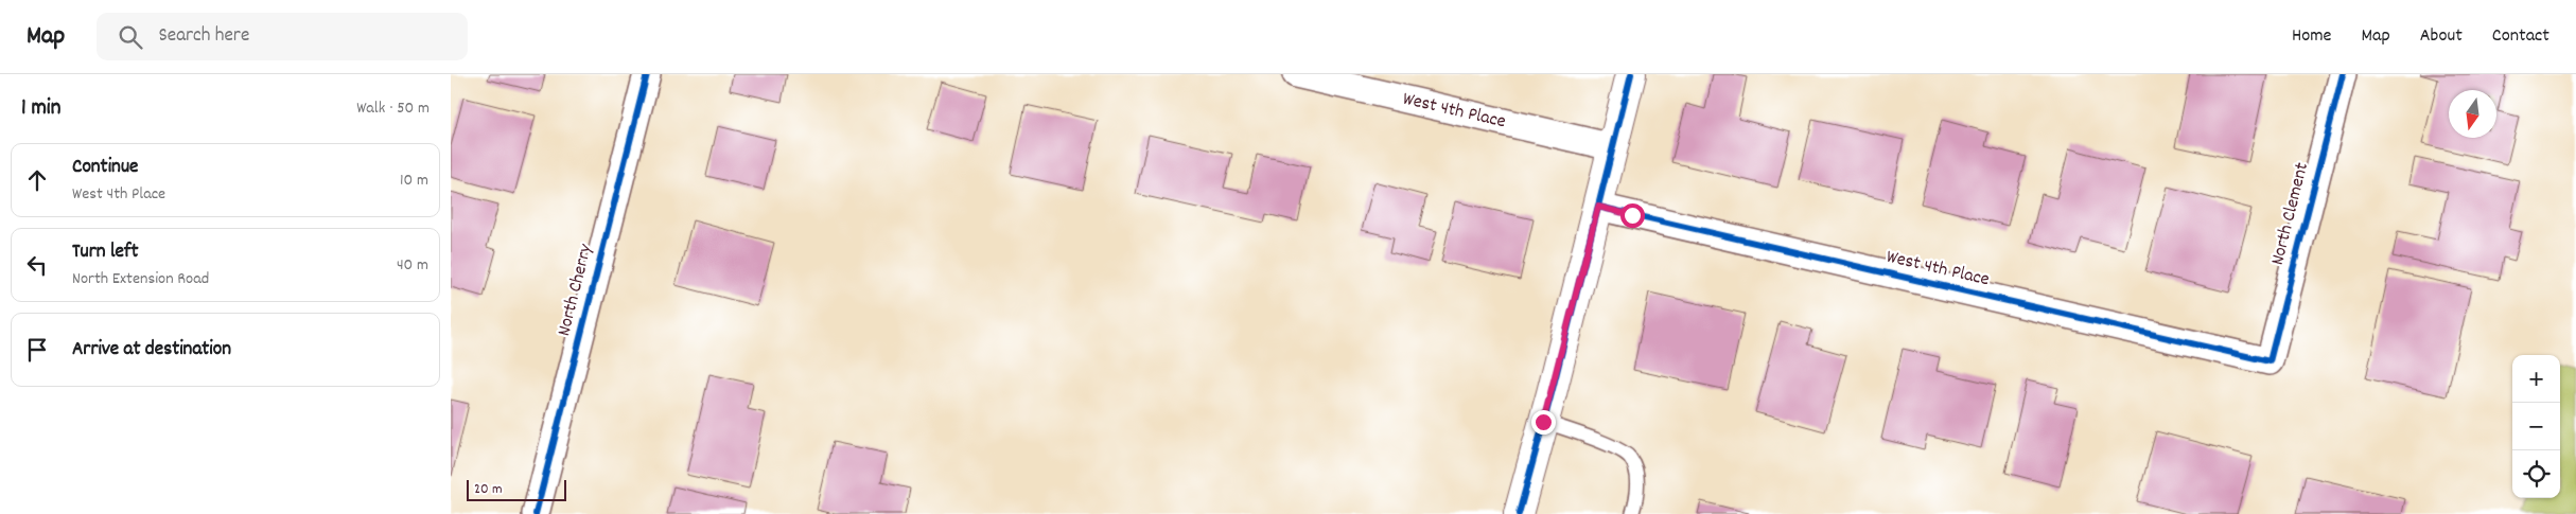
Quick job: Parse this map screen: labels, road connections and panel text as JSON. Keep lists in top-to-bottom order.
{
  "streets": {
    "street": ["West 4th Place", "North Clement", "North Cherry"]
  },
  "crossings": [
    ["West 4th Place", "North Clement"]
  ],
  "scale_bar": "20 m",
  "north": "bottom",
  "page": {
    "header": "Map",
    "search": "Search here",
    "nav": [
      "Home",
      "Map",
      "About",
      "Contact"
    ],
    "heading": ["1 min", "Walk · 50 m"],
    "list": [
      ["Continue", "West 4th Place", "10 m"],
      ["Turn left", "North Extension Road", "40 m"],
      "Arrive at destination"
    ],
    "map_buttons": ["+", "−"],
    "scale": "20 m"
  }
}
